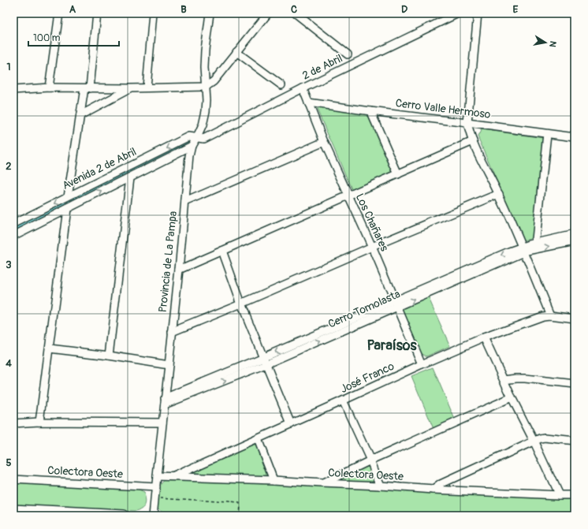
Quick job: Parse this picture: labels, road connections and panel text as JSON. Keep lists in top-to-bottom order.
{
  "streets": {
    "street": [
      "2 de Abril",
      "Cerro Valle Hermoso",
      "Avenida 2 de Abril",
      "Los Chañares",
      "Provincia de La Pampa",
      "Cerro Tomolasta",
      "José Franco",
      "Colectora Oeste"
    ]
  },
  "crossings": [
    ["2 de Abril", "Avenida 2 de Abril"],
    ["2 de Abril", "Los Chañares"],
    ["2 de Abril", "Provincia de La Pampa"],
    ["Cerro Valle Hermoso", "Los Chañares"],
    ["Avenida 2 de Abril", "Provincia de La Pampa"],
    ["Los Chañares", "Cerro Tomolasta"],
    ["Los Chañares", "José Franco"],
    ["Provincia de La Pampa", "Cerro Tomolasta"],
    ["Provincia de La Pampa", "Colectora Oeste"],
    ["José Franco", "Colectora Oeste"]
  ],
  "districts": ["Paraísos"],
  "scale_bar": "100 m",
  "north": "right",
  "grid": {
    "columns": [
      "A",
      "B",
      "C",
      "D",
      "E"
    ],
    "rows": [
      "1",
      "2",
      "3",
      "4",
      "5"
    ]
  }
}
